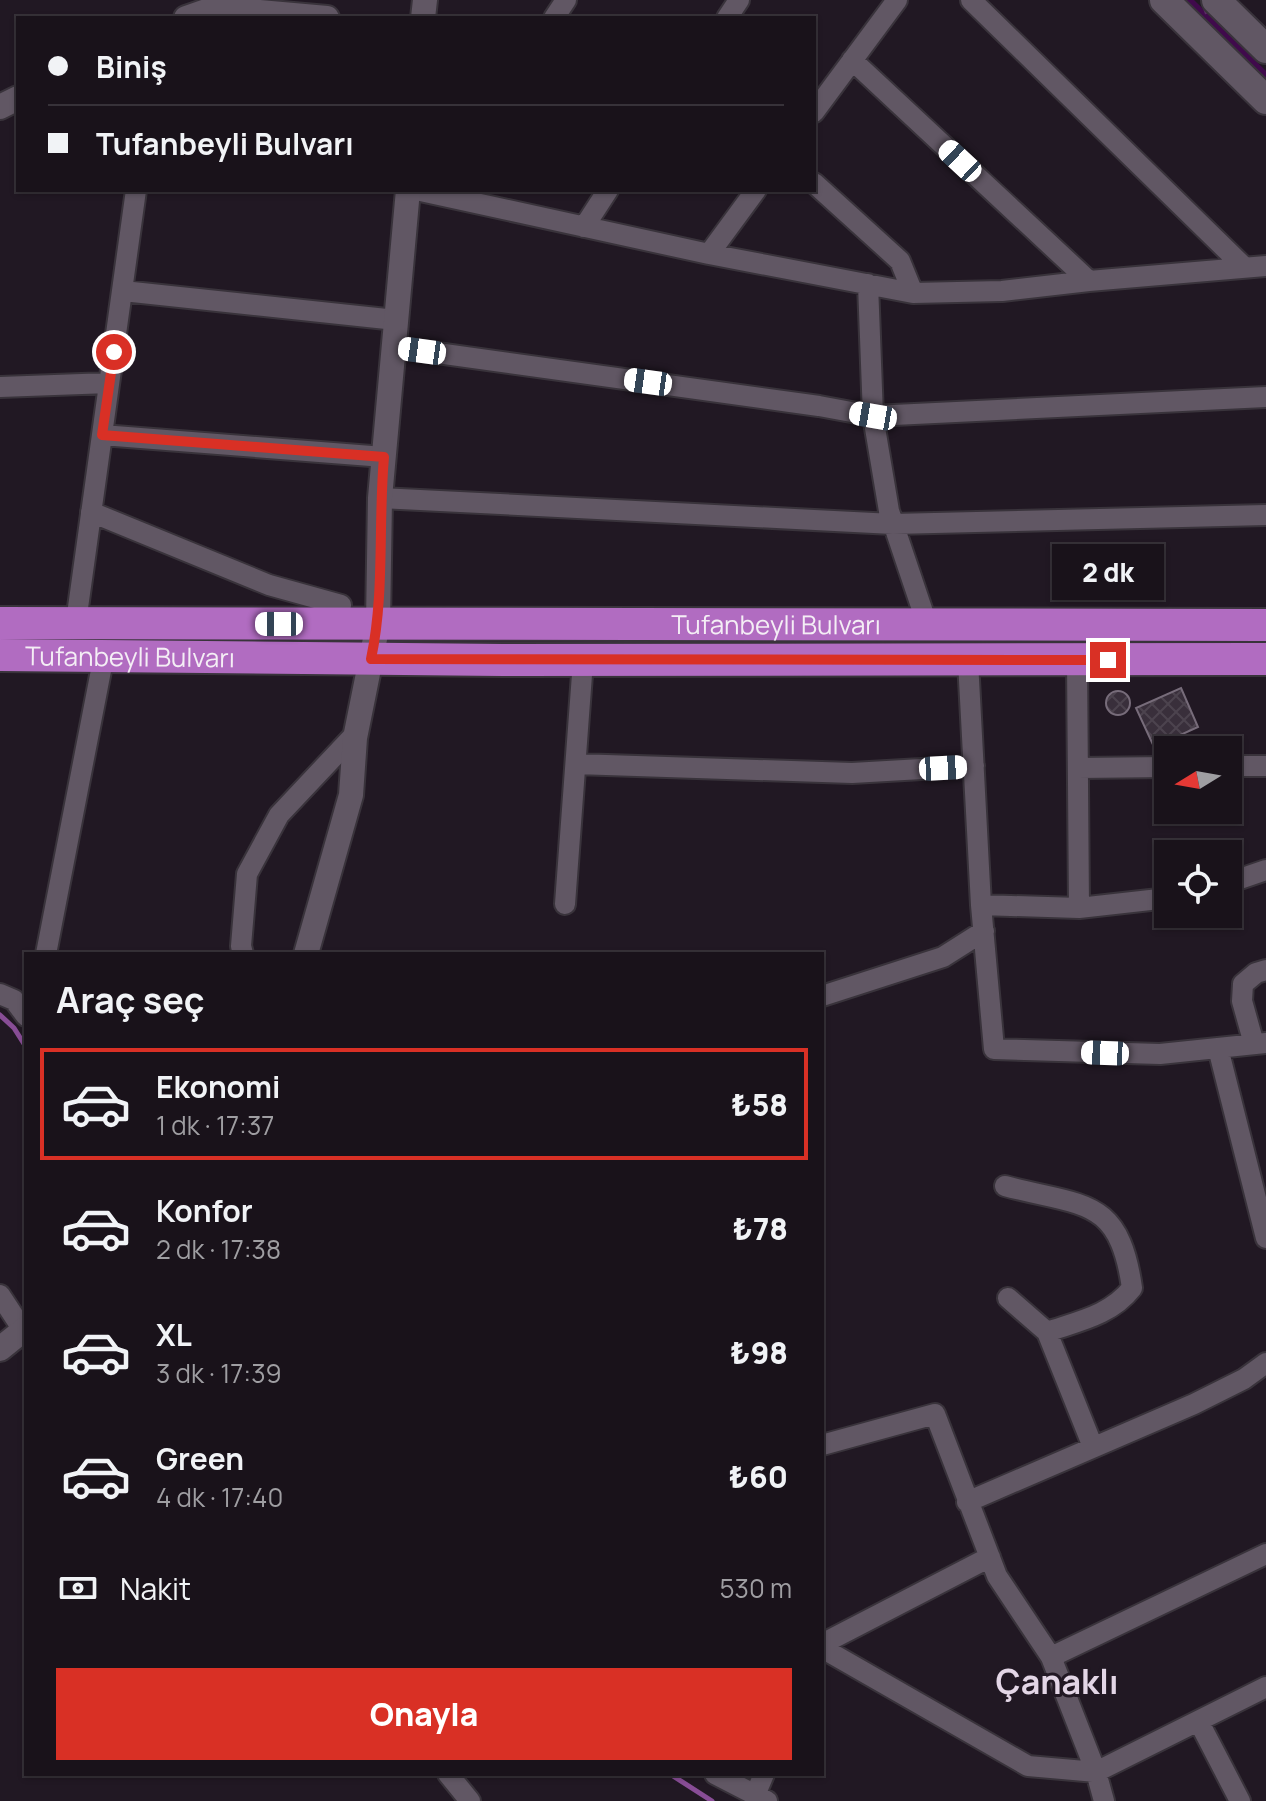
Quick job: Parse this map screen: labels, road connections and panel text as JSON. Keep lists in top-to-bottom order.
{
  "streets": {
    "highway": ["Tufanbeyli Bulvarı"]
  },
  "districts": ["Çanaklı"],
  "north": "left",
  "page": {
    "banner": ["Biniş", "Tufanbeyli Bulvarı"],
    "bubble": "2 dk",
    "heading": "Araç seç",
    "list": [
      {
        "name": "Ekonomi",
        "note": "1 dk · 17:37",
        "value": "₺58"
      },
      {
        "name": "Konfor",
        "note": "2 dk · 17:38",
        "value": "₺78"
      },
      {
        "name": "XL",
        "note": "3 dk · 17:39",
        "value": "₺98"
      },
      {
        "name": "Green",
        "note": "4 dk · 17:40",
        "value": "₺60"
      }
    ],
    "pay": ["Nakit", "530 m"],
    "buttons": "Onayla"
  }
}
